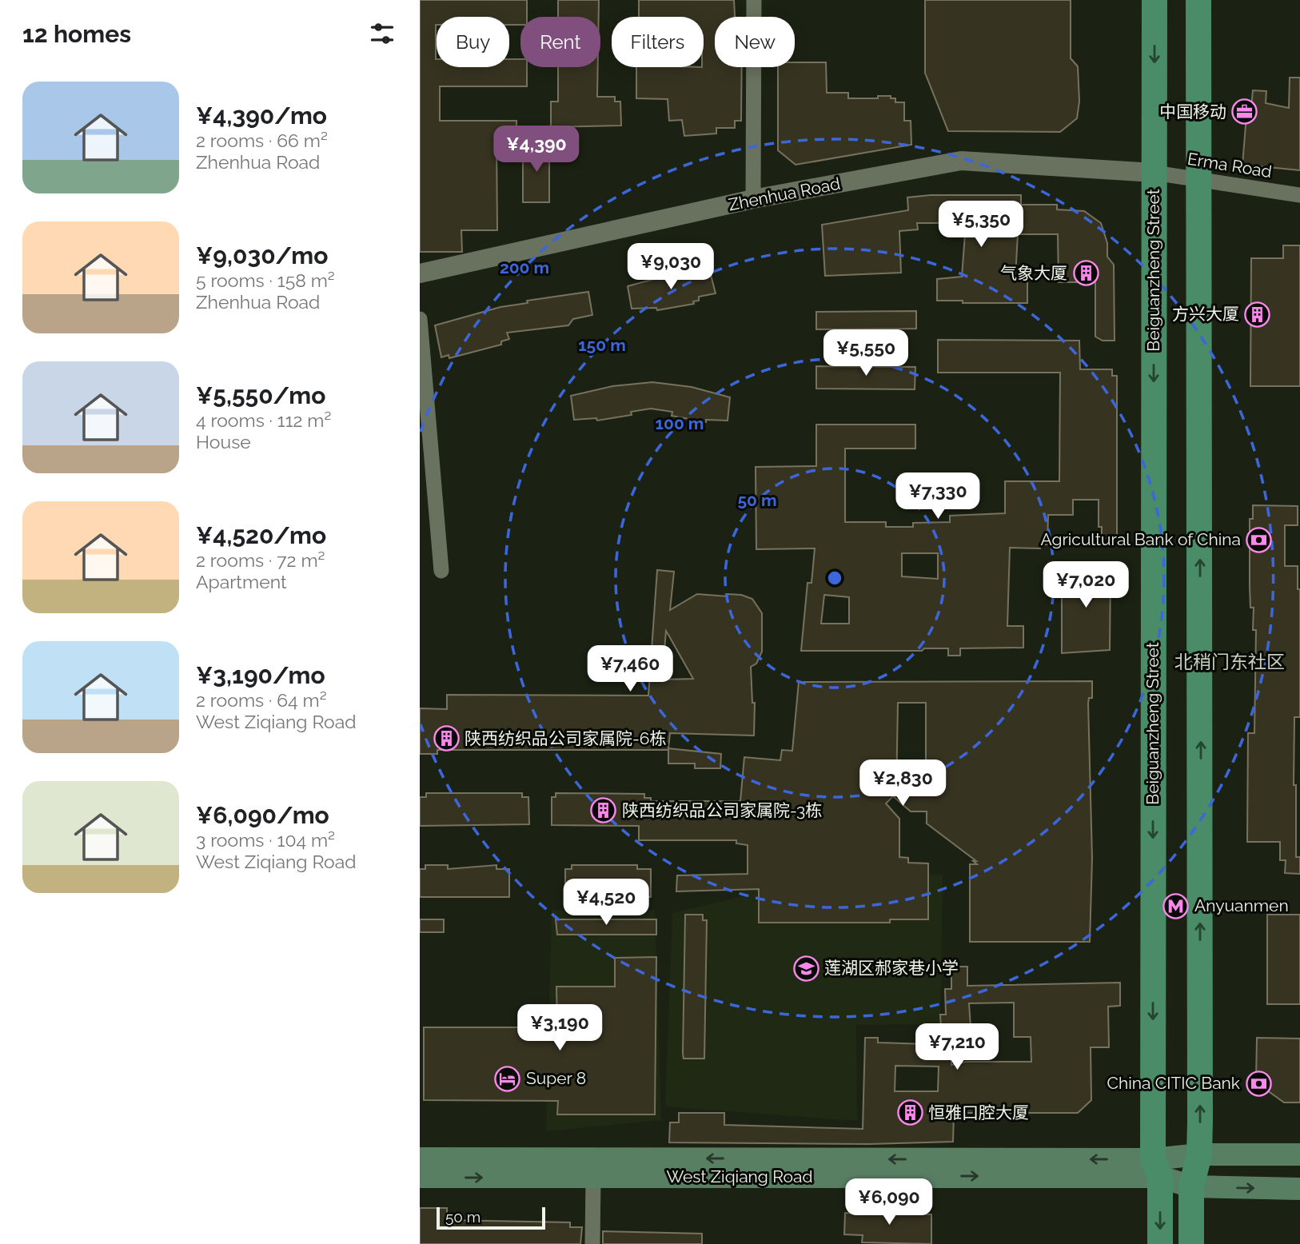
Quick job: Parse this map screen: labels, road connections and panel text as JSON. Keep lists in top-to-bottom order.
{
  "streets": {
    "main road": ["Beiguanzheng Street", "West Ziqiang Road"],
    "street": ["Erma Road", "Zhenhua Road"]
  },
  "crossings": [
    ["Erma Road", "Zhenhua Road"],
    ["Erma Road", "Beiguanzheng Street"],
    ["Zhenhua Road", "Beiguanzheng Street"],
    ["Beiguanzheng Street", "West Ziqiang Road"]
  ],
  "districts": ["北稍门东社区"],
  "places": {
    "office": ["中国移动"],
    "building": [
      "气象大厦",
      "方兴大厦",
      "陕西纺织品公司家属院-6栋",
      "陕西纺织品公司家属院-3栋",
      "恒雅口腔大厦"
    ],
    "bank": ["Agricultural Bank of China", "China CITIC Bank"],
    "metro station": ["Anyuanmen"],
    "school or university": ["莲湖区郝家巷小学"],
    "hotel": ["Super 8"]
  },
  "scale_bar": "50 m",
  "page": {
    "heading": "12 homes",
    "chip": [
      "Buy",
      "Rent",
      "Filters",
      "New"
    ],
    "list": [
      {
        "name": "¥4,390/mo",
        "note": "2 rooms · 66 m² · Zhenhua Road"
      },
      {
        "name": "¥9,030/mo",
        "note": "5 rooms · 158 m² · Zhenhua Road"
      },
      {
        "name": "¥5,550/mo",
        "note": "4 rooms · 112 m² · House"
      },
      {
        "name": "¥4,520/mo",
        "note": "2 rooms · 72 m² · Apartment"
      },
      {
        "name": "¥3,190/mo",
        "note": "2 rooms · 64 m² · West Ziqiang Road"
      },
      {
        "name": "¥6,090/mo",
        "note": "3 rooms · 104 m² · West Ziqiang Road"
      }
    ],
    "price": [
      "¥4,390",
      "¥5,350",
      "¥9,030",
      "¥5,550",
      "¥7,330",
      "¥7,020",
      "¥7,460",
      "¥2,830",
      "¥4,520",
      "¥3,190",
      "¥7,210",
      "¥6,090"
    ],
    "scale": "50 m"
  },
  "rings": [
    "200 m",
    "150 m",
    "100 m",
    "50 m"
  ]
}
